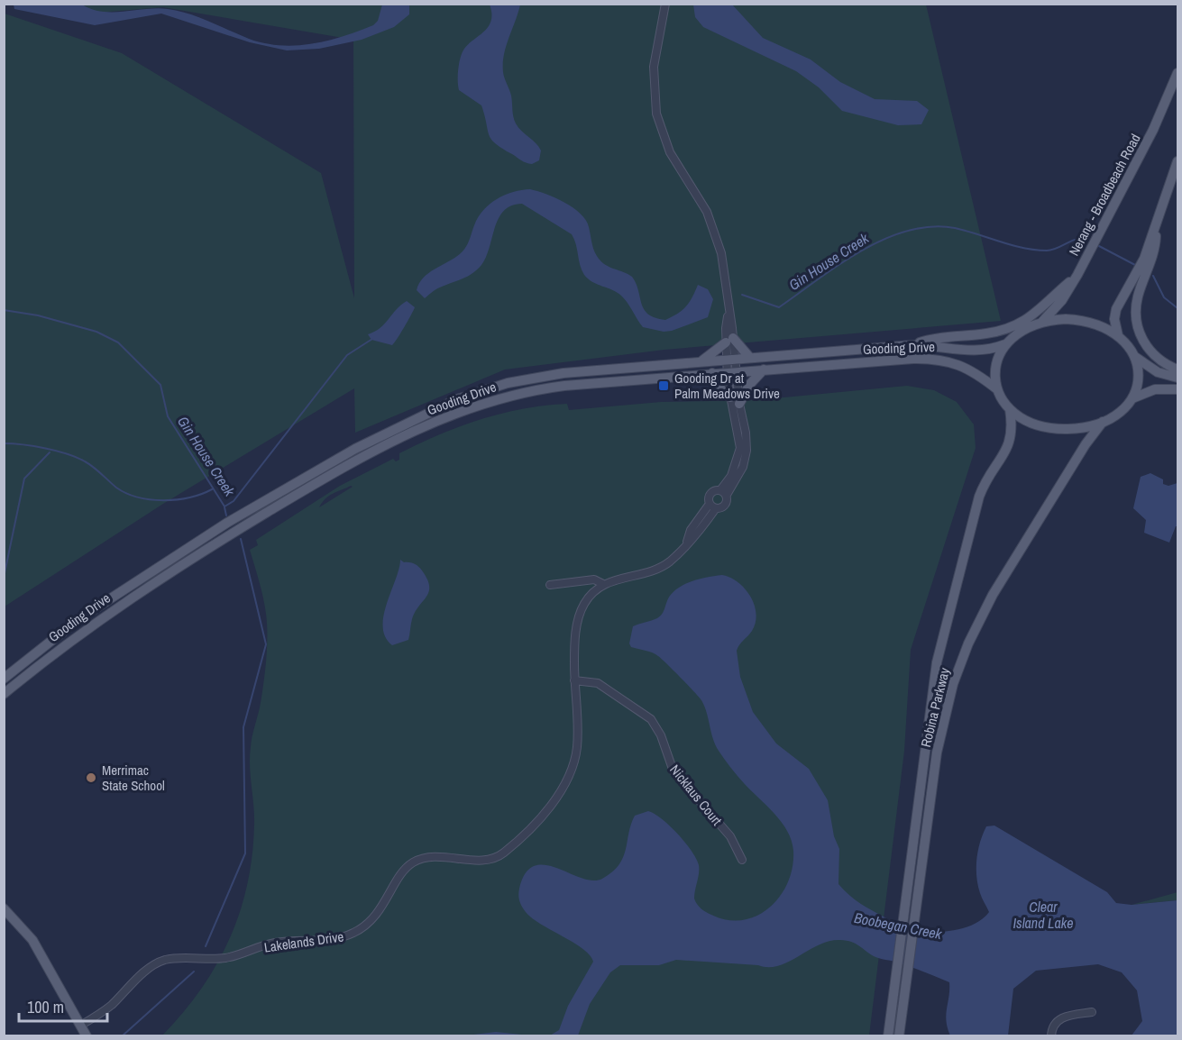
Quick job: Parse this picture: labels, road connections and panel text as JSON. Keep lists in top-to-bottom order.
{
  "streets": {
    "main road": ["Nerang - Broadbeach Road", "Gooding Drive", "Robina Parkway"],
    "street": ["Nicklaus Court", "Lakelands Drive"]
  },
  "crossings": [
    ["Nerang - Broadbeach Road", "Gooding Drive"],
    ["Nerang - Broadbeach Road", "Robina Parkway"],
    ["Gooding Drive", "Robina Parkway"],
    ["Nicklaus Court", "Lakelands Drive"]
  ],
  "water": ["Gin House Creek", "Clear Island Lake", "Boobegan Creek"],
  "places": {
    "transit": ["Gooding Dr at Palm Meadows Drive"],
    "other": ["Merrimac State School"]
  },
  "scale_bar": "100 m"
}
